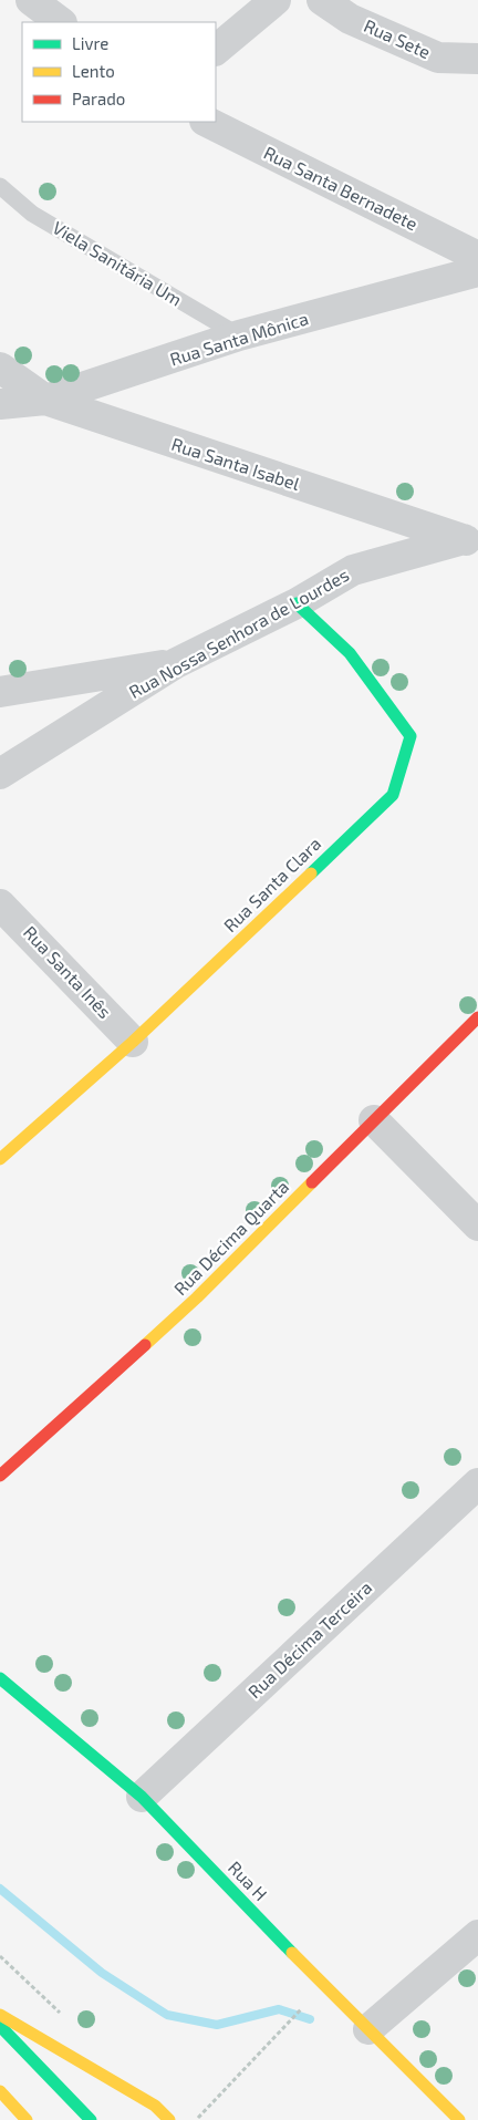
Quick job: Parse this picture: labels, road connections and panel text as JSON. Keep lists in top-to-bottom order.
{
  "streets": {
    "main road": ["Rua Santa Clara", "Rua Décima Quarta", "Rua H"],
    "street": [
      "Rua Sete",
      "Rua Santa Bernadete",
      "Rua Santa Mônica",
      "Rua Santa Isabel",
      "Rua Nossa Senhora de Lourdes",
      "Rua Santa Inês",
      "Rua Décima Terceira"
    ],
    "lane": ["Viela Sanitária Um"]
  },
  "crossings": [
    ["Viela Sanitária Um", "Rua Santa Mônica"],
    ["Rua Santa Mônica", "Rua Santa Isabel"],
    ["Rua Santa Isabel", "Rua Nossa Senhora de Lourdes"],
    ["Rua Nossa Senhora de Lourdes", "Rua Santa Clara"],
    ["Rua Santa Clara", "Rua Santa Inês"],
    ["Rua Décima Terceira", "Rua H"]
  ],
  "legend": ["Livre", "Lento", "Parado"]
}
